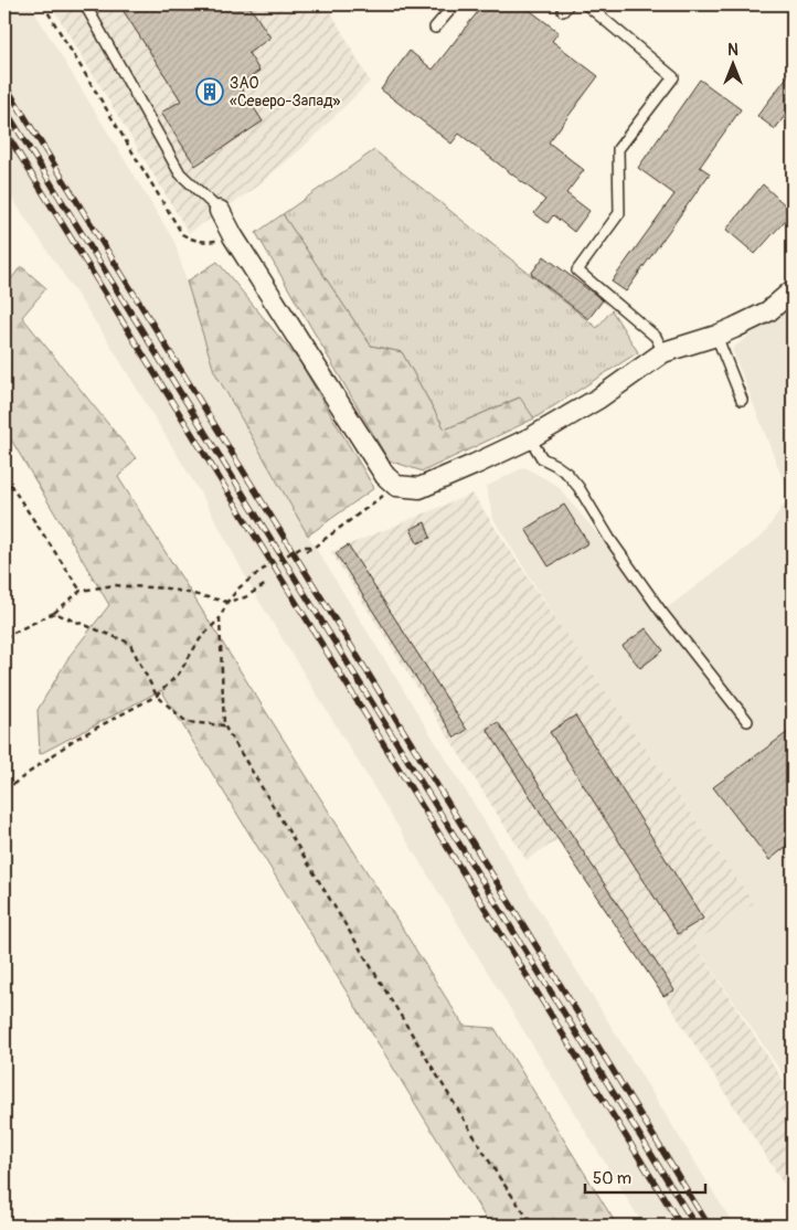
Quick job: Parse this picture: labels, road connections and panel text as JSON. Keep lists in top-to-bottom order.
{
  "places": {
    "building": ["ЗАО «Северо-Запад»"]
  },
  "scale_bar": "50 m",
  "north": "top"
}
